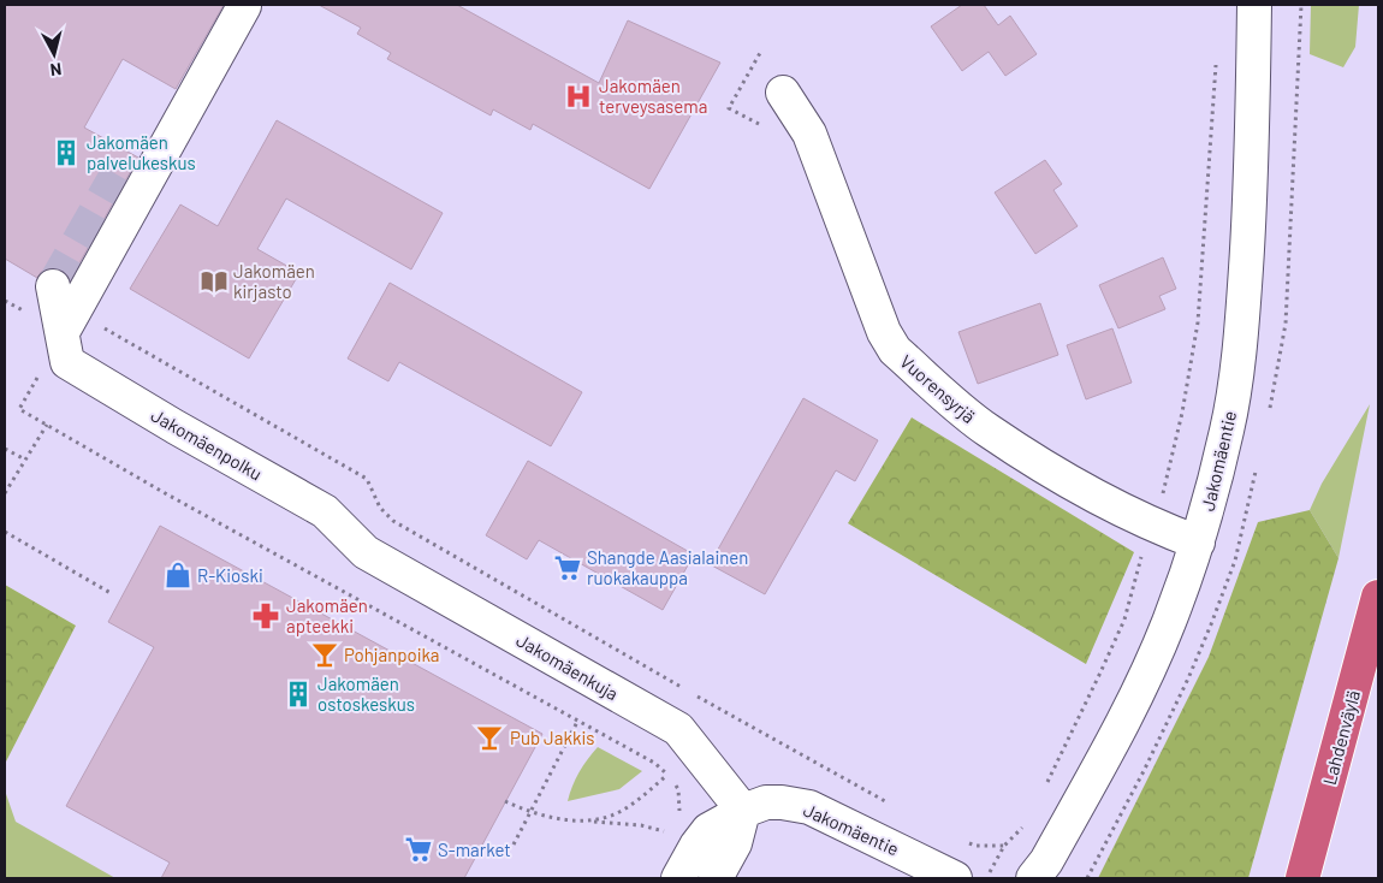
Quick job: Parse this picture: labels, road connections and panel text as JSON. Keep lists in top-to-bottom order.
{
  "streets": {
    "highway": ["Lahdenväylä"],
    "street": [
      "Vuorensyrjä",
      "Jakomäenpolku",
      "Jakomäentie",
      "Jakomäenkuja"
    ]
  },
  "crossings": [
    ["Vuorensyrjä", "Jakomäentie"],
    ["Jakomäenpolku", "Jakomäenkuja"],
    ["Jakomäentie", "Jakomäenkuja"]
  ],
  "places": {
    "hospital": ["Jakomäen terveysasema"],
    "building": ["Jakomäen palvelukeskus", "Jakomäen ostoskeskus"],
    "library": ["Jakomäen kirjasto"],
    "supermarket": ["Shangde Aasialainen ruokakauppa", "S-market"],
    "shop": ["R-Kioski"],
    "pharmacy": ["Jakomäen apteekki"],
    "bar": ["Pohjanpoika", "Pub Jakkis"]
  },
  "north": "bottom"
}
